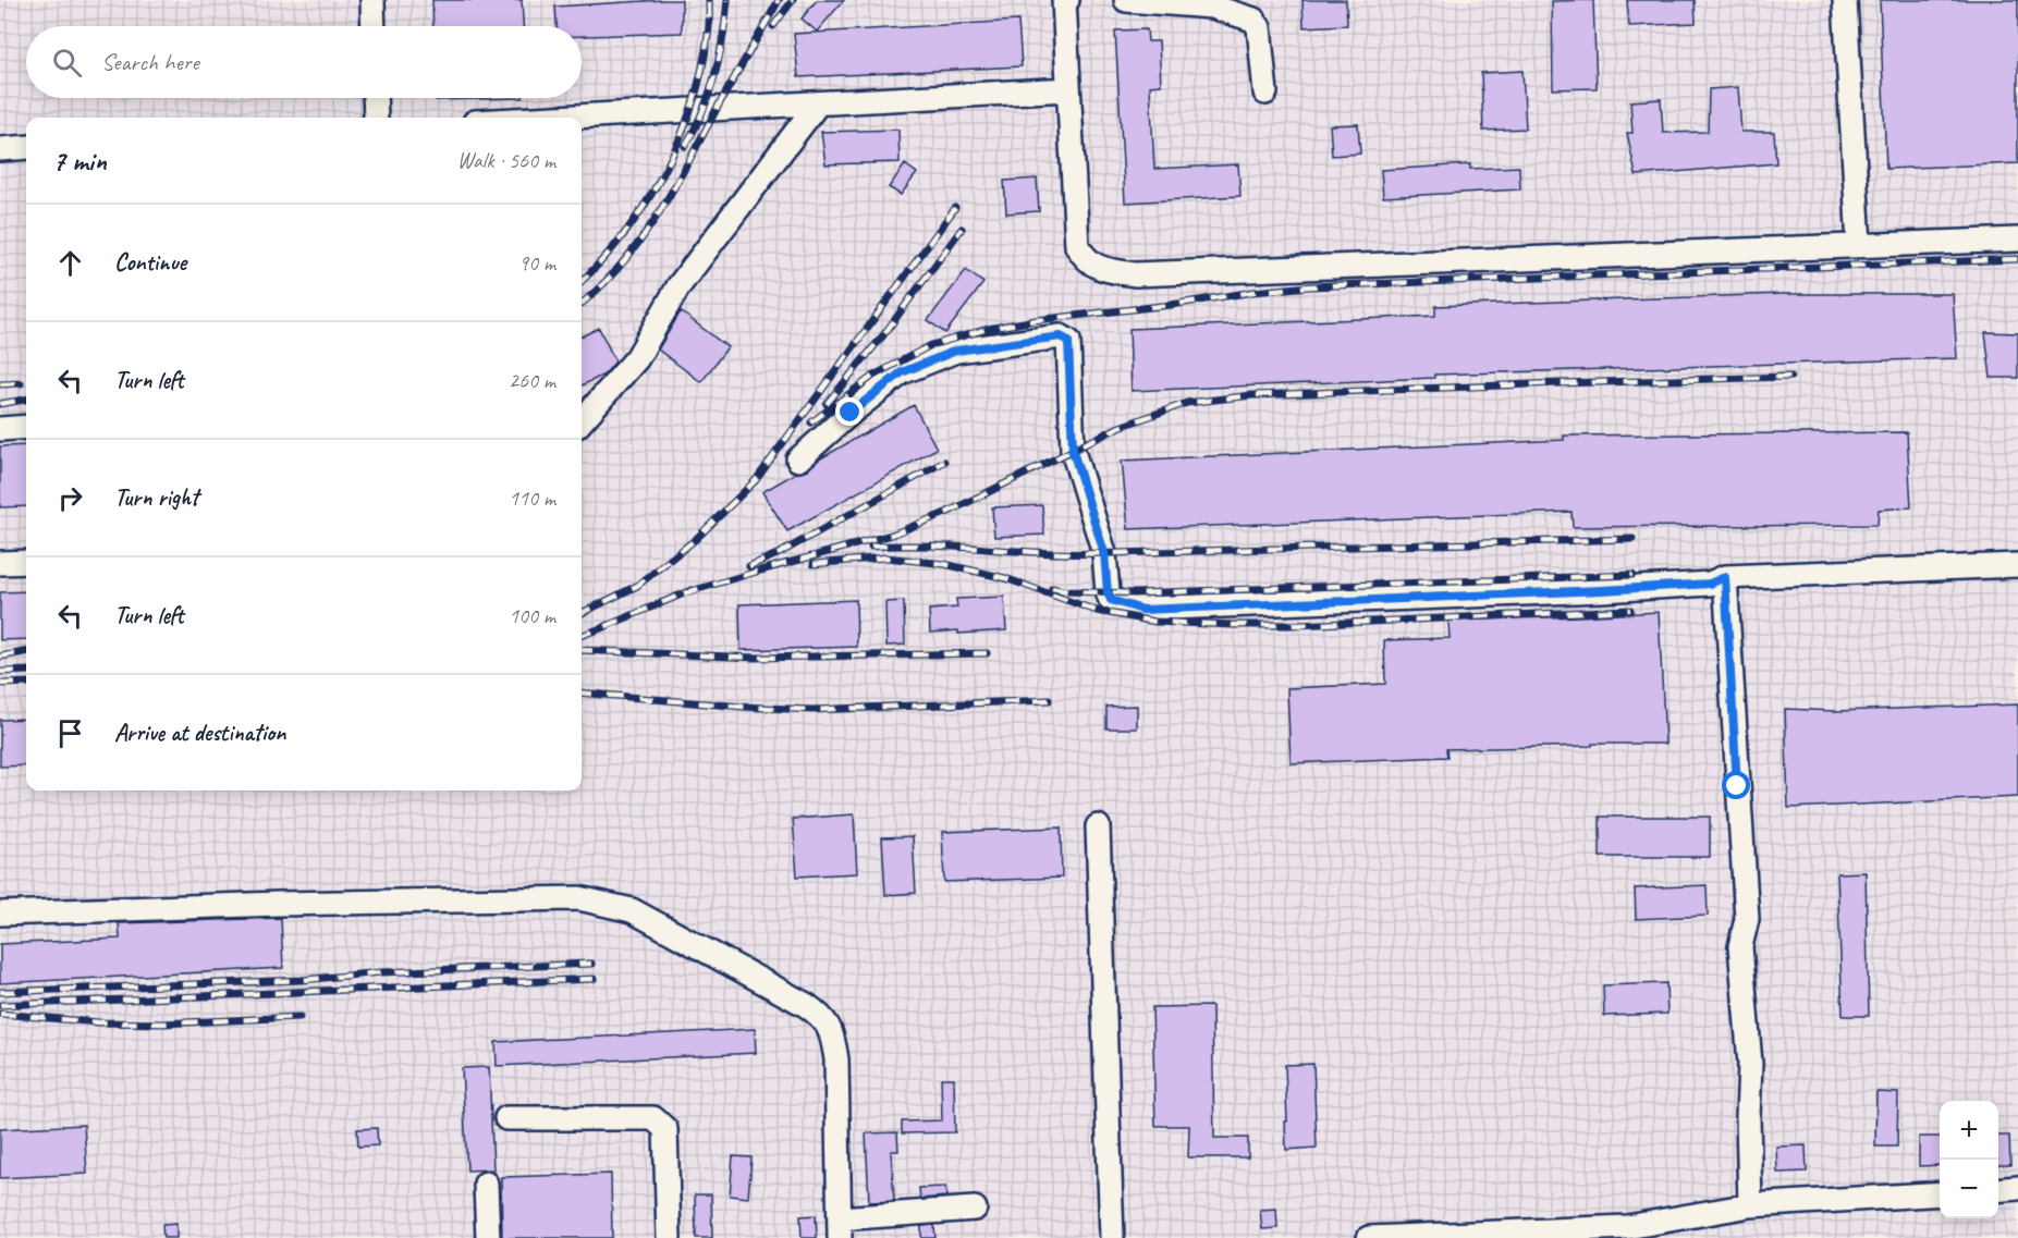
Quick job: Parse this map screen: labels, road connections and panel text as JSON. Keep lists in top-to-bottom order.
{
  "page": {
    "search": "Search here",
    "heading": ["7 min", "Walk · 560 m"],
    "list": [
      ["Continue", "90 m"],
      ["Turn left", "260 m"],
      ["Turn right", "110 m"],
      ["Turn left", "100 m"],
      "Arrive at destination"
    ],
    "map_buttons": ["+", "−"]
  }
}
